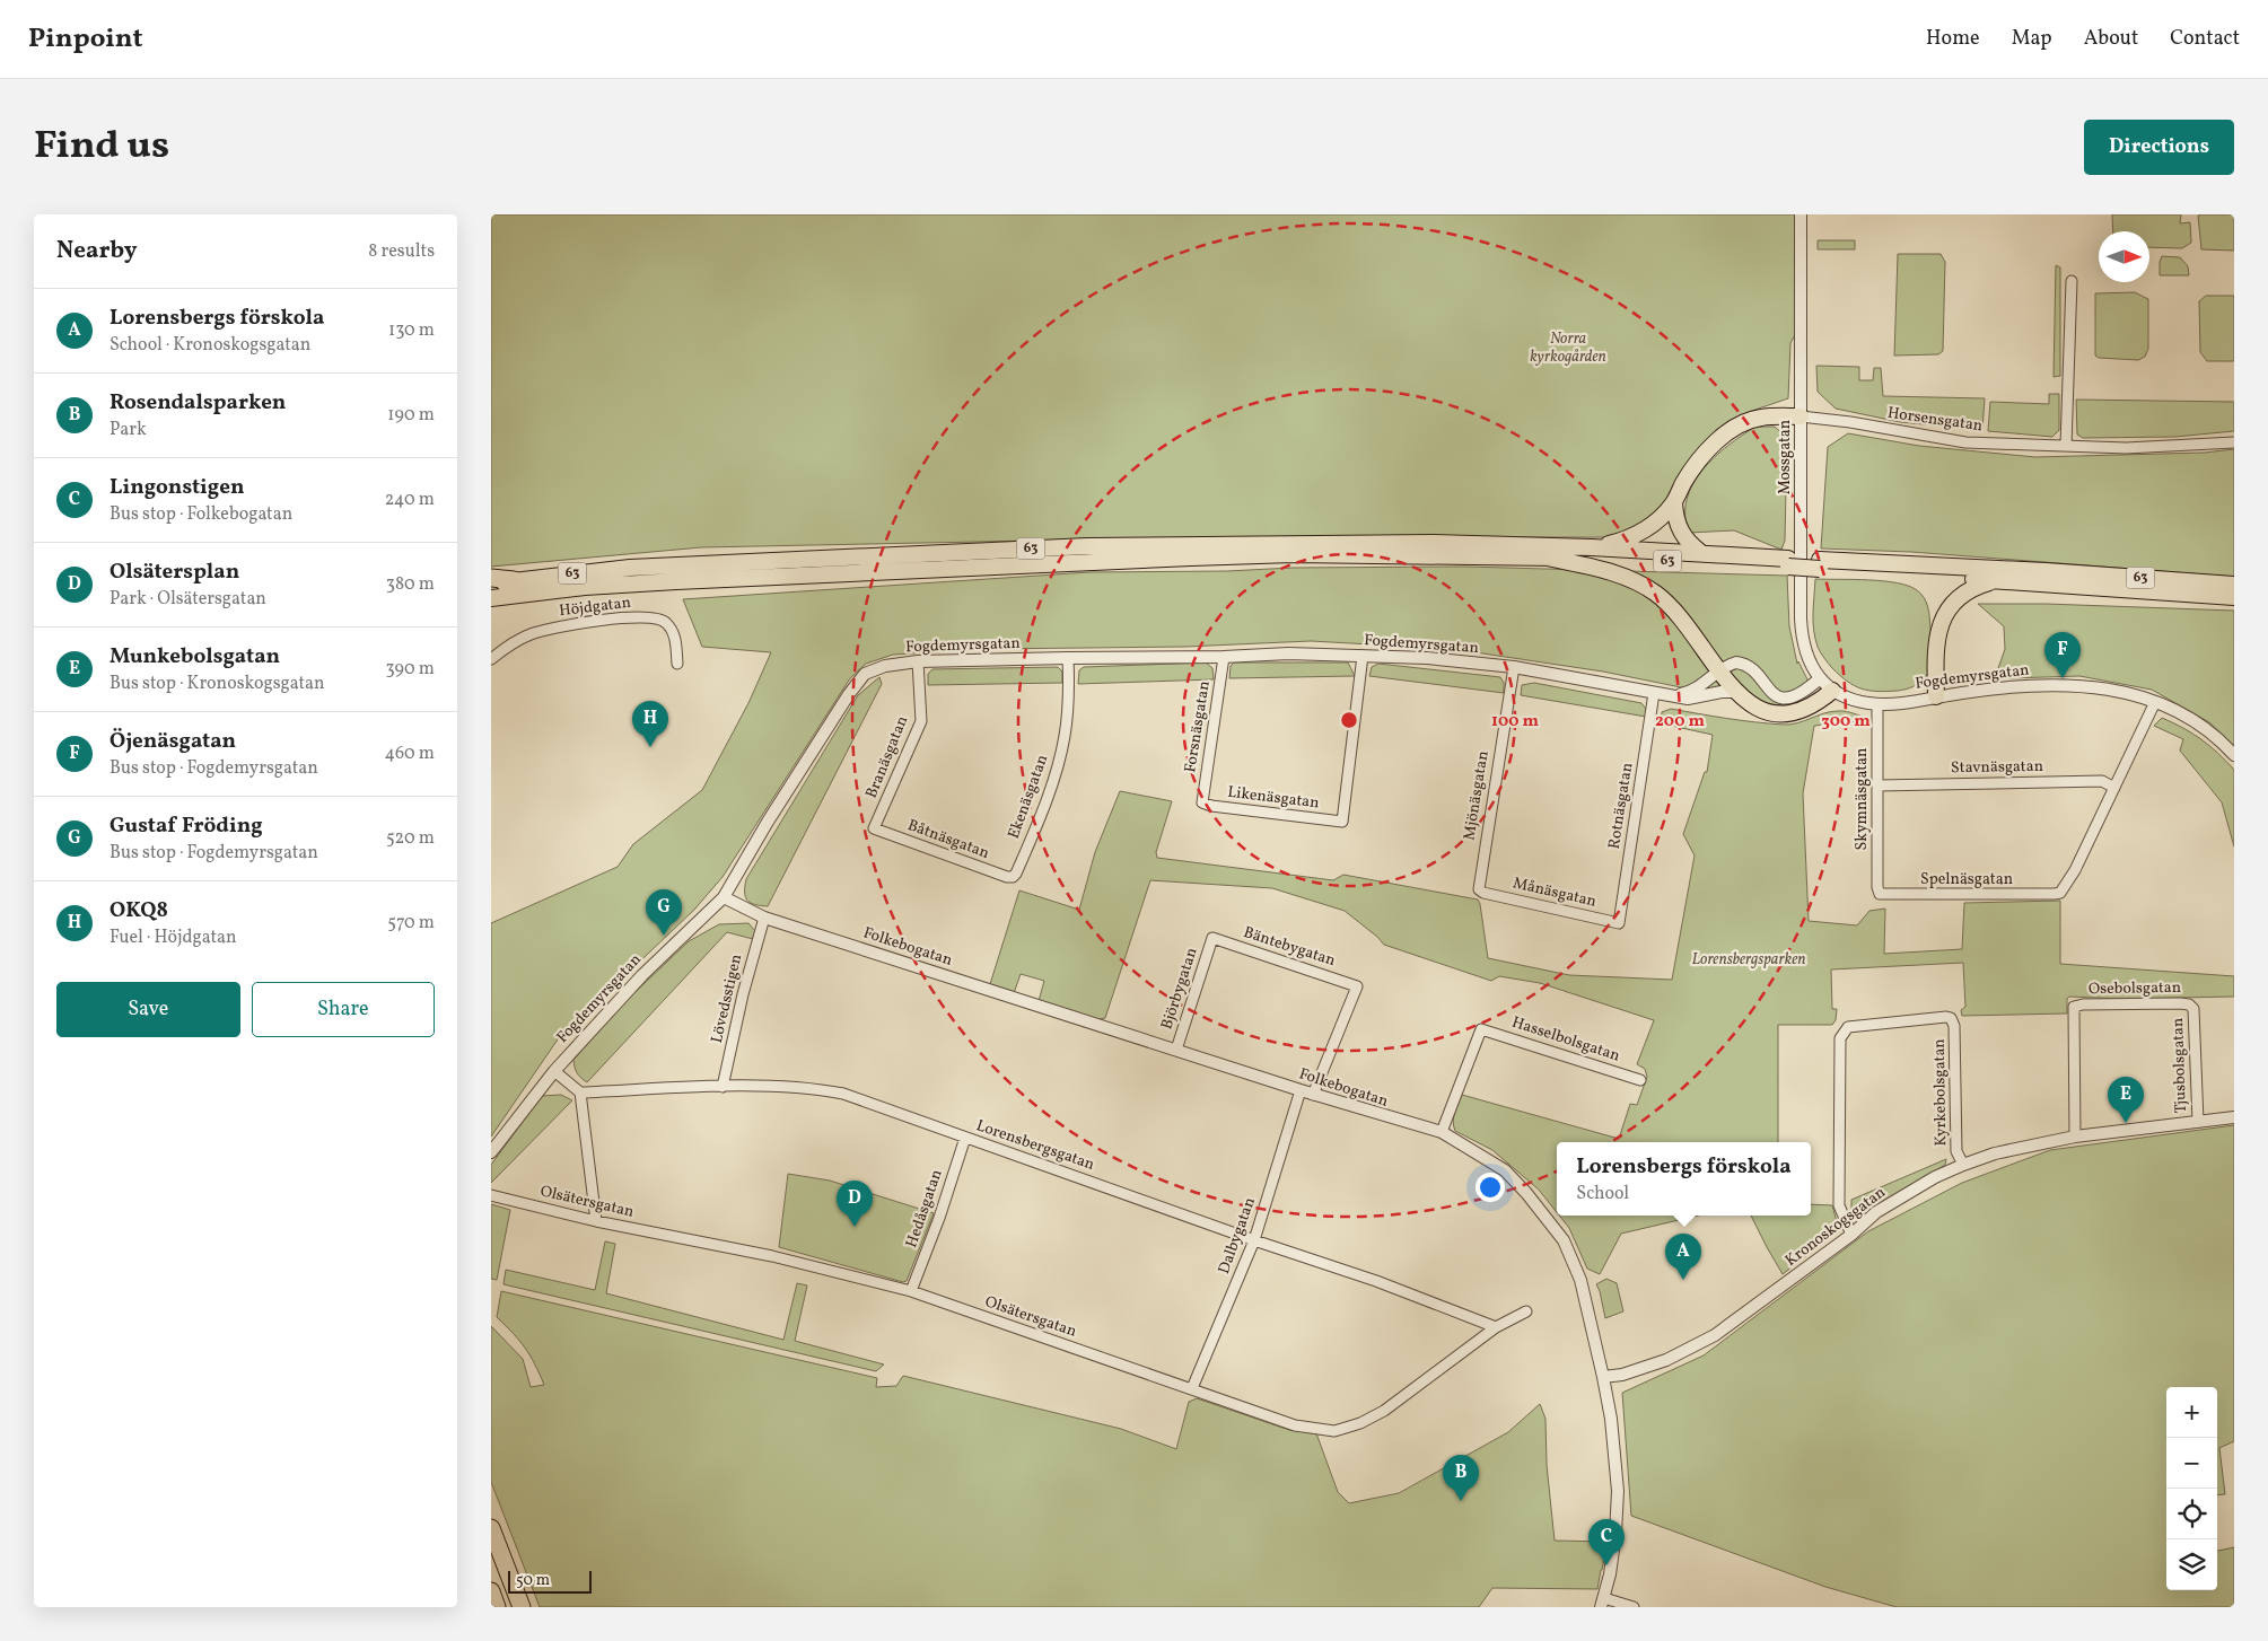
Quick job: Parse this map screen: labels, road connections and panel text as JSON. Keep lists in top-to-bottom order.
{
  "streets": {
    "main road": ["63"],
    "street": [
      "Horsensgatan",
      "Mossgatan",
      "Höjdgatan",
      "Fogdemyrsgatan",
      "Forsnäsgatan",
      "Branäsgatan",
      "Stavnäsgatan",
      "Mjönäsgatan",
      "Ekenäsgatan",
      "Likenäsgatan",
      "Skymnäsgatan",
      "Rotnäsgatan",
      "Båtnäsgatan",
      "Spelnäsgatan",
      "Månäsgatan",
      "Folkebogatan",
      "Bäntebygatan",
      "Björbygatan",
      "Osebolsgatan",
      "Lövedsstigen",
      "Hasselbolsgatan",
      "Tjusbolsgatan",
      "Kyrkebolsgatan",
      "Lorensbergsgatan",
      "Olsätersgatan",
      "Hedåsgatan",
      "Kronoskogsgatan",
      "Dalbygatan"
    ]
  },
  "crossings": [
    ["Horsensgatan", "Mossgatan"],
    ["Mossgatan", "Fogdemyrsgatan"],
    ["Fogdemyrsgatan", "Forsnäsgatan"],
    ["Fogdemyrsgatan", "Branäsgatan"],
    ["Fogdemyrsgatan", "Mjönäsgatan"],
    ["Fogdemyrsgatan", "Ekenäsgatan"],
    ["Fogdemyrsgatan", "Likenäsgatan"],
    ["Fogdemyrsgatan", "Skymnäsgatan"],
    ["Fogdemyrsgatan", "Rotnäsgatan"],
    ["Fogdemyrsgatan", "Folkebogatan"],
    ["Forsnäsgatan", "Likenäsgatan"],
    ["Branäsgatan", "Båtnäsgatan"],
    ["Stavnäsgatan", "Skymnäsgatan"],
    ["Stavnäsgatan", "Spelnäsgatan"],
    ["Mjönäsgatan", "Månäsgatan"],
    ["Ekenäsgatan", "Båtnäsgatan"],
    ["Skymnäsgatan", "Spelnäsgatan"],
    ["Rotnäsgatan", "Månäsgatan"],
    ["Folkebogatan", "Bäntebygatan"],
    ["Folkebogatan", "Björbygatan"],
    ["Folkebogatan", "Lövedsstigen"],
    ["Folkebogatan", "Hasselbolsgatan"],
    ["Folkebogatan", "Kronoskogsgatan"],
    ["Folkebogatan", "Dalbygatan"],
    ["Bäntebygatan", "Björbygatan"],
    ["Osebolsgatan", "Tjusbolsgatan"],
    ["Osebolsgatan", "Kronoskogsgatan"],
    ["Lövedsstigen", "Lorensbergsgatan"],
    ["Tjusbolsgatan", "Kronoskogsgatan"],
    ["Kyrkebolsgatan", "Kronoskogsgatan"],
    ["Lorensbergsgatan", "Olsätersgatan"],
    ["Lorensbergsgatan", "Hedåsgatan"],
    ["Lorensbergsgatan", "Dalbygatan"],
    ["Olsätersgatan", "Hedåsgatan"],
    ["Olsätersgatan", "Dalbygatan"]
  ],
  "parks": ["Norra kyrkogården", "Lorensbergsparken"],
  "scale_bar": "50 m",
  "north": "right",
  "page": {
    "header": "Pinpoint",
    "nav": [
      "Home",
      "Map",
      "About",
      "Contact"
    ],
    "title": "Find us",
    "buttons": [
      "Directions",
      ["Save", "Share"]
    ],
    "heading": ["Nearby", "8 results"],
    "list": [
      {
        "mark": "A",
        "name": "Lorensbergs förskola",
        "note": "School · Kronoskogsgatan",
        "value": "130 m"
      },
      {
        "mark": "B",
        "name": "Rosendalsparken",
        "note": "Park",
        "value": "190 m"
      },
      {
        "mark": "C",
        "name": "Lingonstigen",
        "note": "Bus stop · Folkebogatan",
        "value": "240 m"
      },
      {
        "mark": "D",
        "name": "Olsätersplan",
        "note": "Park · Olsätersgatan",
        "value": "380 m"
      },
      {
        "mark": "E",
        "name": "Munkebolsgatan",
        "note": "Bus stop · Kronoskogsgatan",
        "value": "390 m"
      },
      {
        "mark": "F",
        "name": "Öjenäsgatan",
        "note": "Bus stop · Fogdemyrsgatan",
        "value": "460 m"
      },
      {
        "mark": "G",
        "name": "Gustaf Fröding",
        "note": "Bus stop · Fogdemyrsgatan",
        "value": "520 m"
      },
      {
        "mark": "H",
        "name": "OKQ8",
        "note": "Fuel · Höjdgatan",
        "value": "570 m"
      }
    ],
    "pins": [
      "F",
      "H",
      "G",
      "E",
      "D",
      "A",
      "B",
      "C"
    ],
    "popup": ["Lorensbergs förskola", "School"],
    "map_buttons": ["+", "−"],
    "scale": "50 m"
  },
  "rings": ["100 m", "200 m", "300 m"]
}
